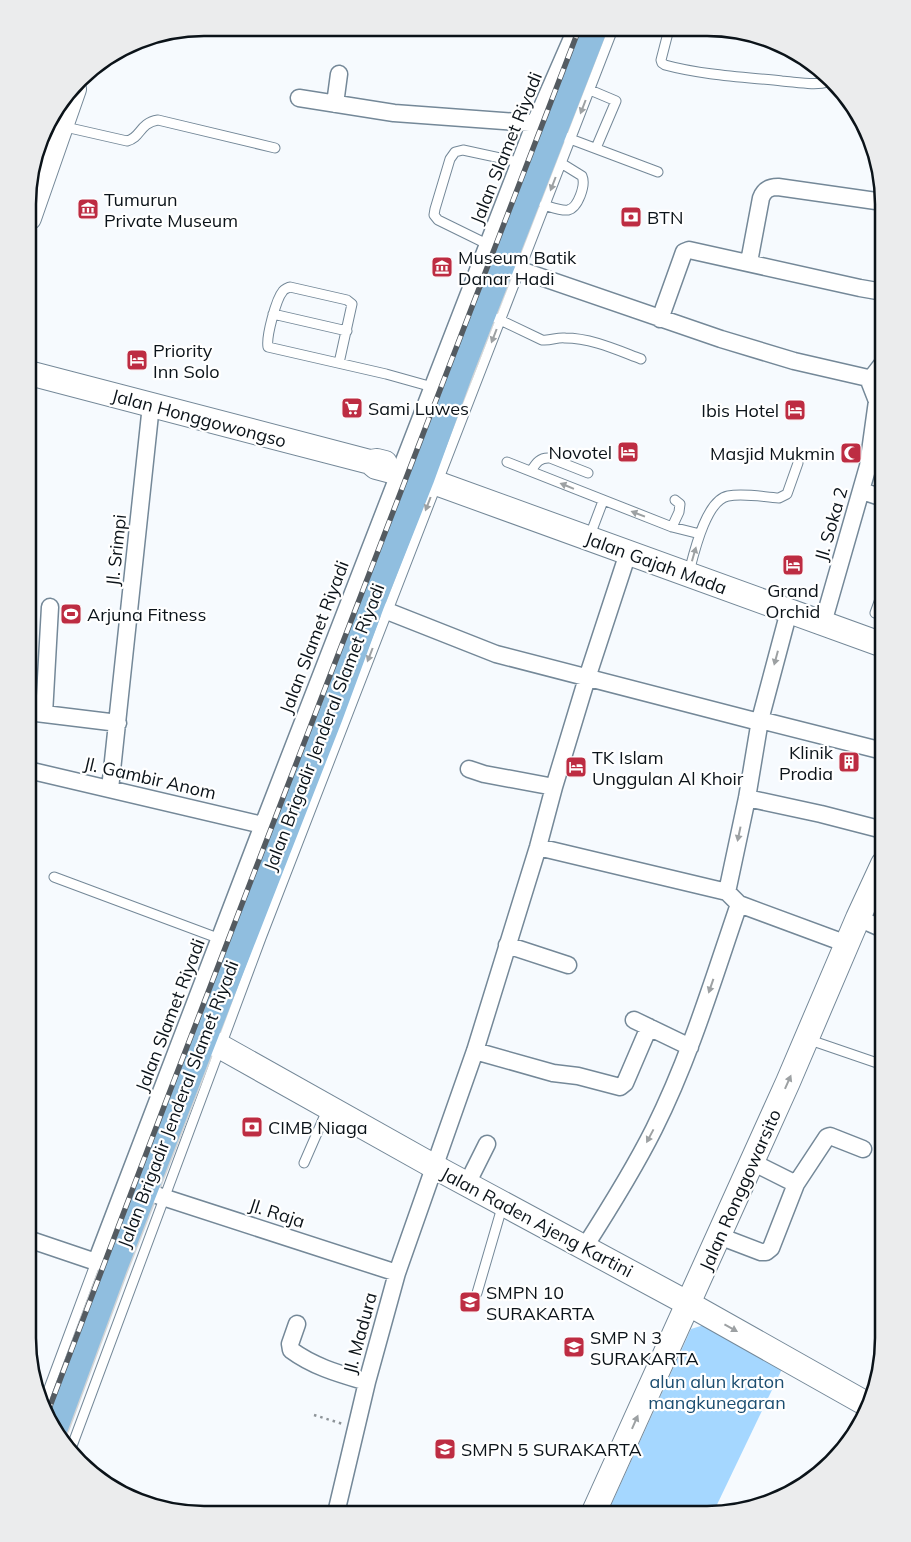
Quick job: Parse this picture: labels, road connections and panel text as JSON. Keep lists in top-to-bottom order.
{
  "streets": {
    "main road": [
      "Jalan Honggowongso",
      "Jalan Gajah Mada",
      "Jalan Brigadir Jenderal Slamet Riyadi",
      "Jalan Ronggowarsito",
      "Jalan Raden Ajeng Kartini"
    ],
    "street": [
      "Jalan Slamet Riyadi",
      "Jl. Soka 2",
      "Jl. Srimpi",
      "Jl. Gambir Anom",
      "Jl. Raja",
      "Jl. Madura"
    ]
  },
  "crossings": [
    ["Jalan Slamet Riyadi", "Jalan Honggowongso"],
    ["Jalan Slamet Riyadi", "Jalan Gajah Mada"],
    ["Jalan Slamet Riyadi", "Jalan Brigadir Jenderal Slamet Riyadi"],
    ["Jalan Slamet Riyadi", "Jl. Gambir Anom"],
    ["Jalan Honggowongso", "Jl. Srimpi"],
    ["Jalan Honggowongso", "Jalan Gajah Mada"],
    ["Jalan Honggowongso", "Jalan Brigadir Jenderal Slamet Riyadi"],
    ["Jl. Soka 2", "Jalan Gajah Mada"],
    ["Jl. Srimpi", "Jl. Gambir Anom"],
    ["Jalan Gajah Mada", "Jalan Brigadir Jenderal Slamet Riyadi"],
    ["Jalan Gajah Mada", "Jl. Madura"],
    ["Jalan Brigadir Jenderal Slamet Riyadi", "Jl. Gambir Anom"],
    ["Jalan Brigadir Jenderal Slamet Riyadi", "Jl. Raja"],
    ["Jalan Brigadir Jenderal Slamet Riyadi", "Jalan Raden Ajeng Kartini"],
    ["Jalan Ronggowarsito", "Jalan Raden Ajeng Kartini"],
    ["Jl. Raja", "Jl. Madura"],
    ["Jalan Raden Ajeng Kartini", "Jl. Madura"]
  ],
  "one_way": ["Jalan Ronggowarsito"],
  "parks": ["alun alun kraton mangkunegaran"],
  "places": {
    "museum": ["Tumurun Private Museum", "Museum Batik Danar Hadi"],
    "bank": ["BTN", "CIMB Niaga"],
    "hotel": [
      "Priority Inn Solo",
      "Ibis Hotel",
      "Novotel",
      "Grand Orchid",
      "TK Islam Unggulan Al Khoir"
    ],
    "supermarket": ["Sami Luwes"],
    "mosque": ["Masjid Mukmin"],
    "sports": ["Arjuna Fitness"],
    "building": ["Klinik Prodia"],
    "school or university": ["SMPN 10 SURAKARTA", "SMP N 3 SURAKARTA", "SMPN 5 SURAKARTA"]
  }
}
